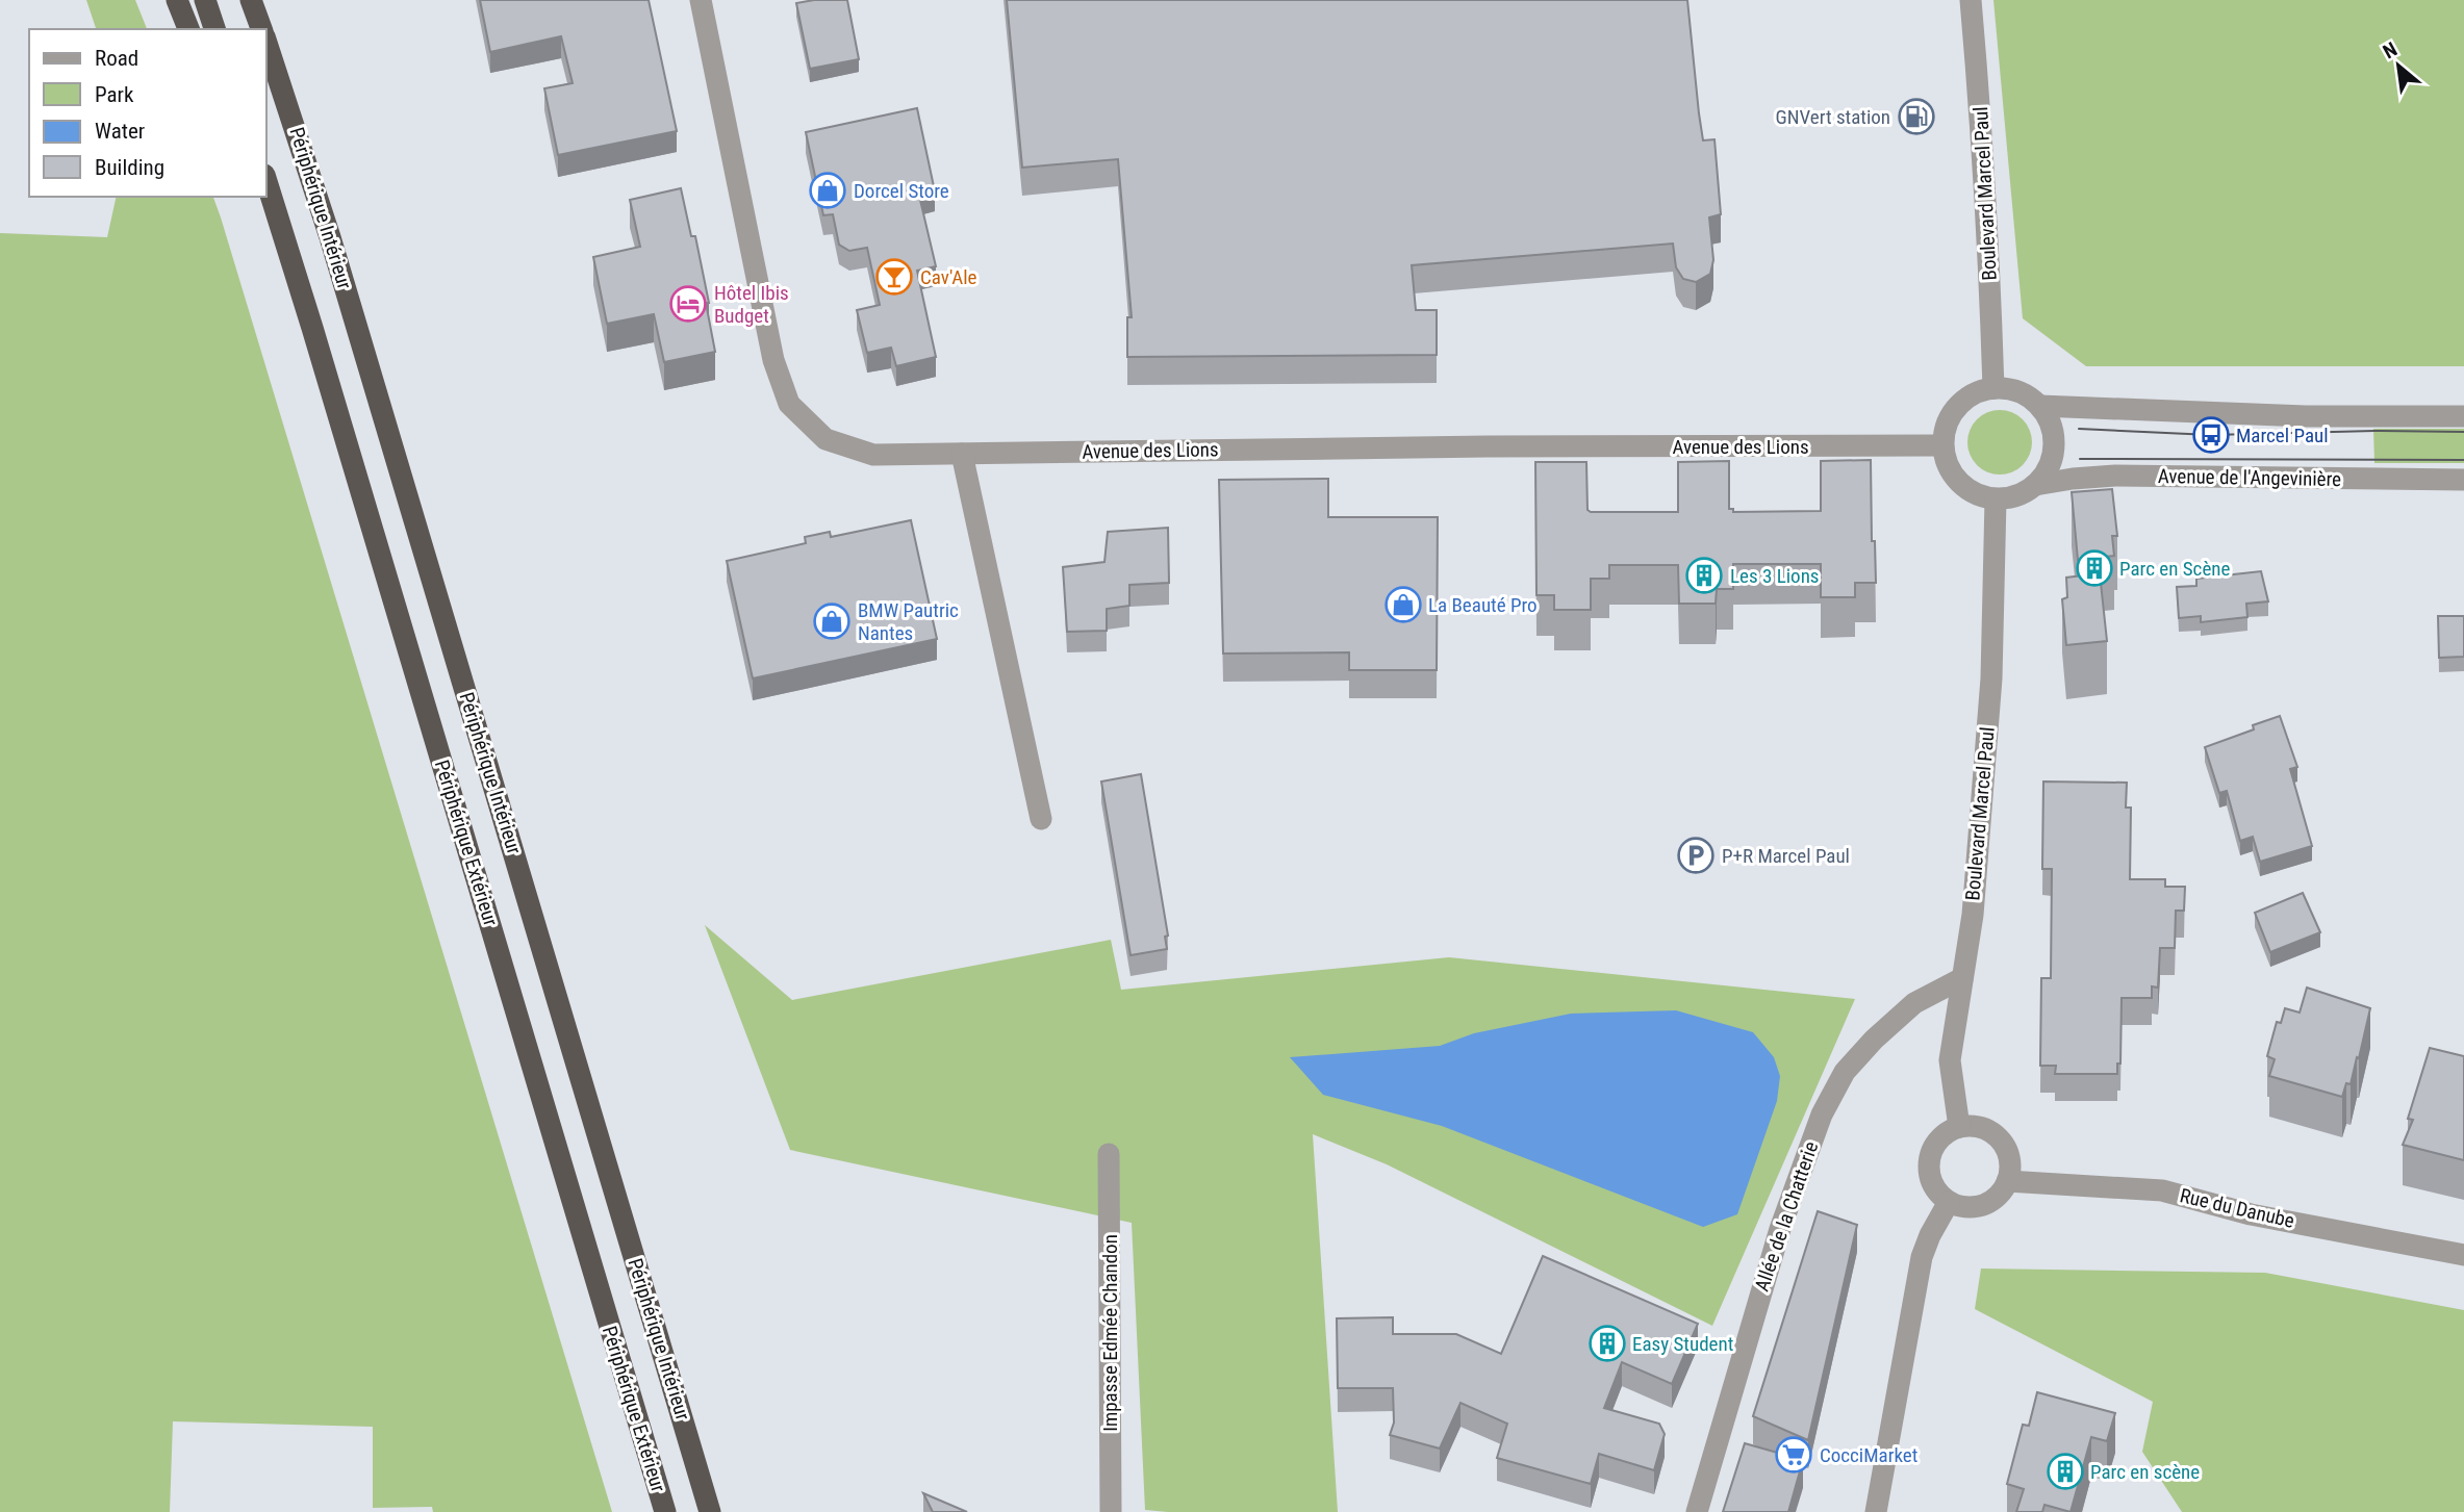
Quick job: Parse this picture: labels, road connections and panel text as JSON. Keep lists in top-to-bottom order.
{
  "streets": {
    "highway": ["Périphérique Intérieur", "Périphérique Extérieur"],
    "street": [
      "Boulevard Marcel Paul",
      "Avenue des Lions",
      "Avenue de l'Angevinière",
      "Rue du Danube",
      "Allée de la Chatterie",
      "Impasse Edmée Chandon"
    ]
  },
  "crossings": [
    ["Boulevard Marcel Paul", "Avenue des Lions"],
    ["Boulevard Marcel Paul", "Avenue de l'Angevinière"],
    ["Boulevard Marcel Paul", "Rue du Danube"],
    ["Boulevard Marcel Paul", "Allée de la Chatterie"],
    ["Avenue des Lions", "Avenue de l'Angevinière"]
  ],
  "places": {
    "fuel station": ["GNVert station"],
    "shop": ["Dorcel Store", "La Beauté Pro", "BMW Pautric Nantes"],
    "bar": ["Cav'Ale"],
    "hotel": ["Hôtel Ibis Budget"],
    "bus stop": ["Marcel Paul"],
    "building": [
      "Parc en Scène",
      "Les 3 Lions",
      "Easy Student",
      "Parc en scène"
    ],
    "parking": ["P+R Marcel Paul"],
    "supermarket": ["CocciMarket"]
  },
  "legend": [
    "Road",
    "Park",
    "Water",
    "Building"
  ],
  "north": "top left"
}
